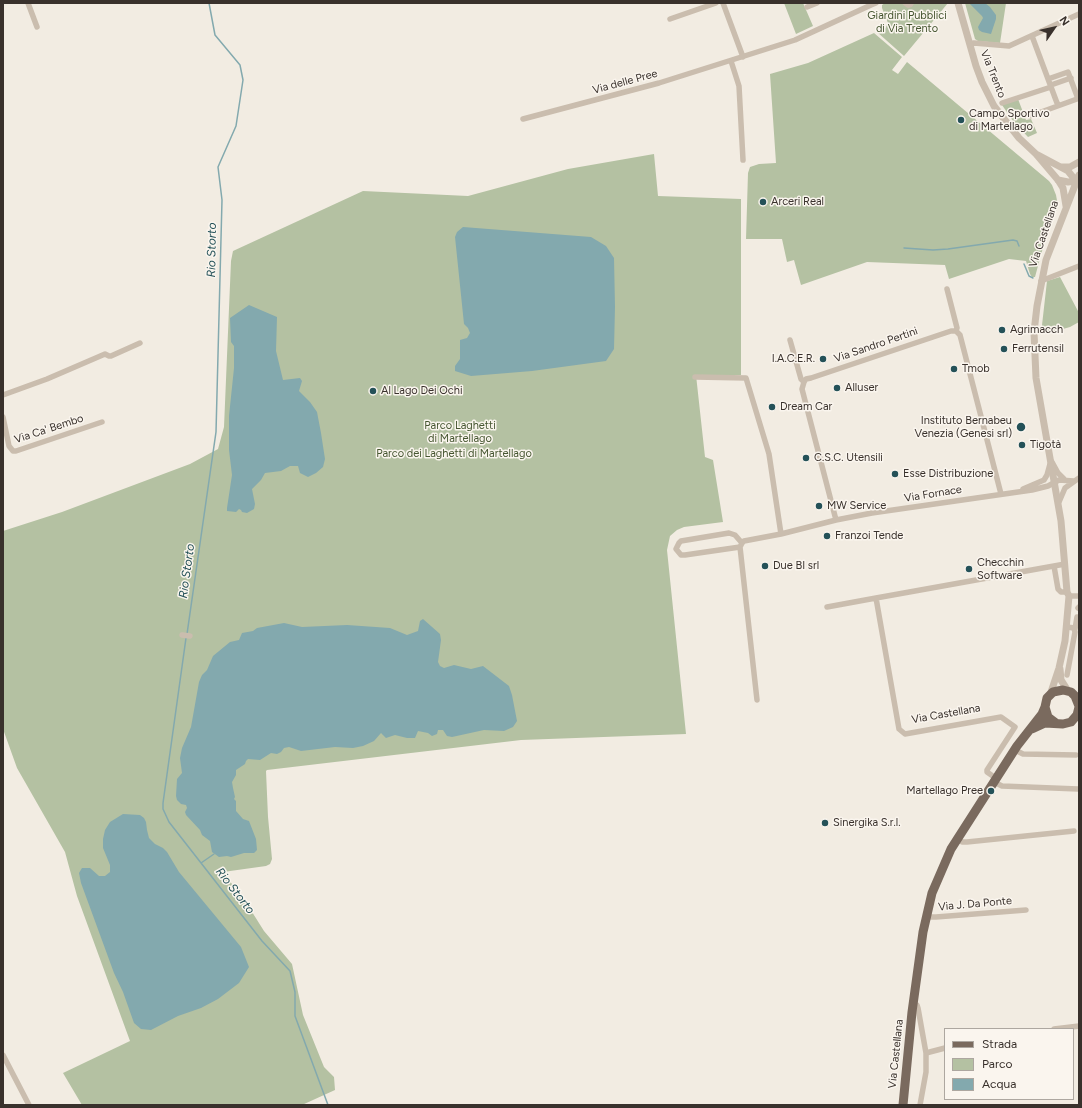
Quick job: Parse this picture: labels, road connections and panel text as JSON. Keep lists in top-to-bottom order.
{
  "streets": {
    "main road": ["Via Castellana"],
    "street": [
      "Via Trento",
      "Via delle Pree",
      "Via Sandro Pertini",
      "Via Ca' Bembo",
      "Via Fornace",
      "Via J. Da Ponte"
    ]
  },
  "crossings": [
    ["Via Castellana", "Via Fornace"],
    ["Via Castellana", "Via J. Da Ponte"]
  ],
  "water": ["Rio Storto"],
  "parks": ["Giardini Pubblici di Via Trento", "Parco Laghetti di Martellago", "Parco dei Laghetti di Martellago"],
  "places": [
    "Campo Sportivo di Martellago",
    "Arceri Real",
    "Agrimacch",
    "Ferrutensil",
    "I.A.C.E.R.",
    "Tmob",
    "Alluser",
    "Al Lago Dei Ochi",
    "Dream Car",
    "Instituto Bernabeu Venezia (Genesi srl)",
    "Tigotà",
    "C.S.C. Utensili",
    "Esse Distribuzione",
    "MW Service",
    "Franzoi Tende",
    "Due BI srl",
    "Checchin Software",
    "Martellago Pree",
    "Sinergika S.r.l."
  ],
  "legend": ["Strada", "Parco", "Acqua"],
  "north": "top right"
}
